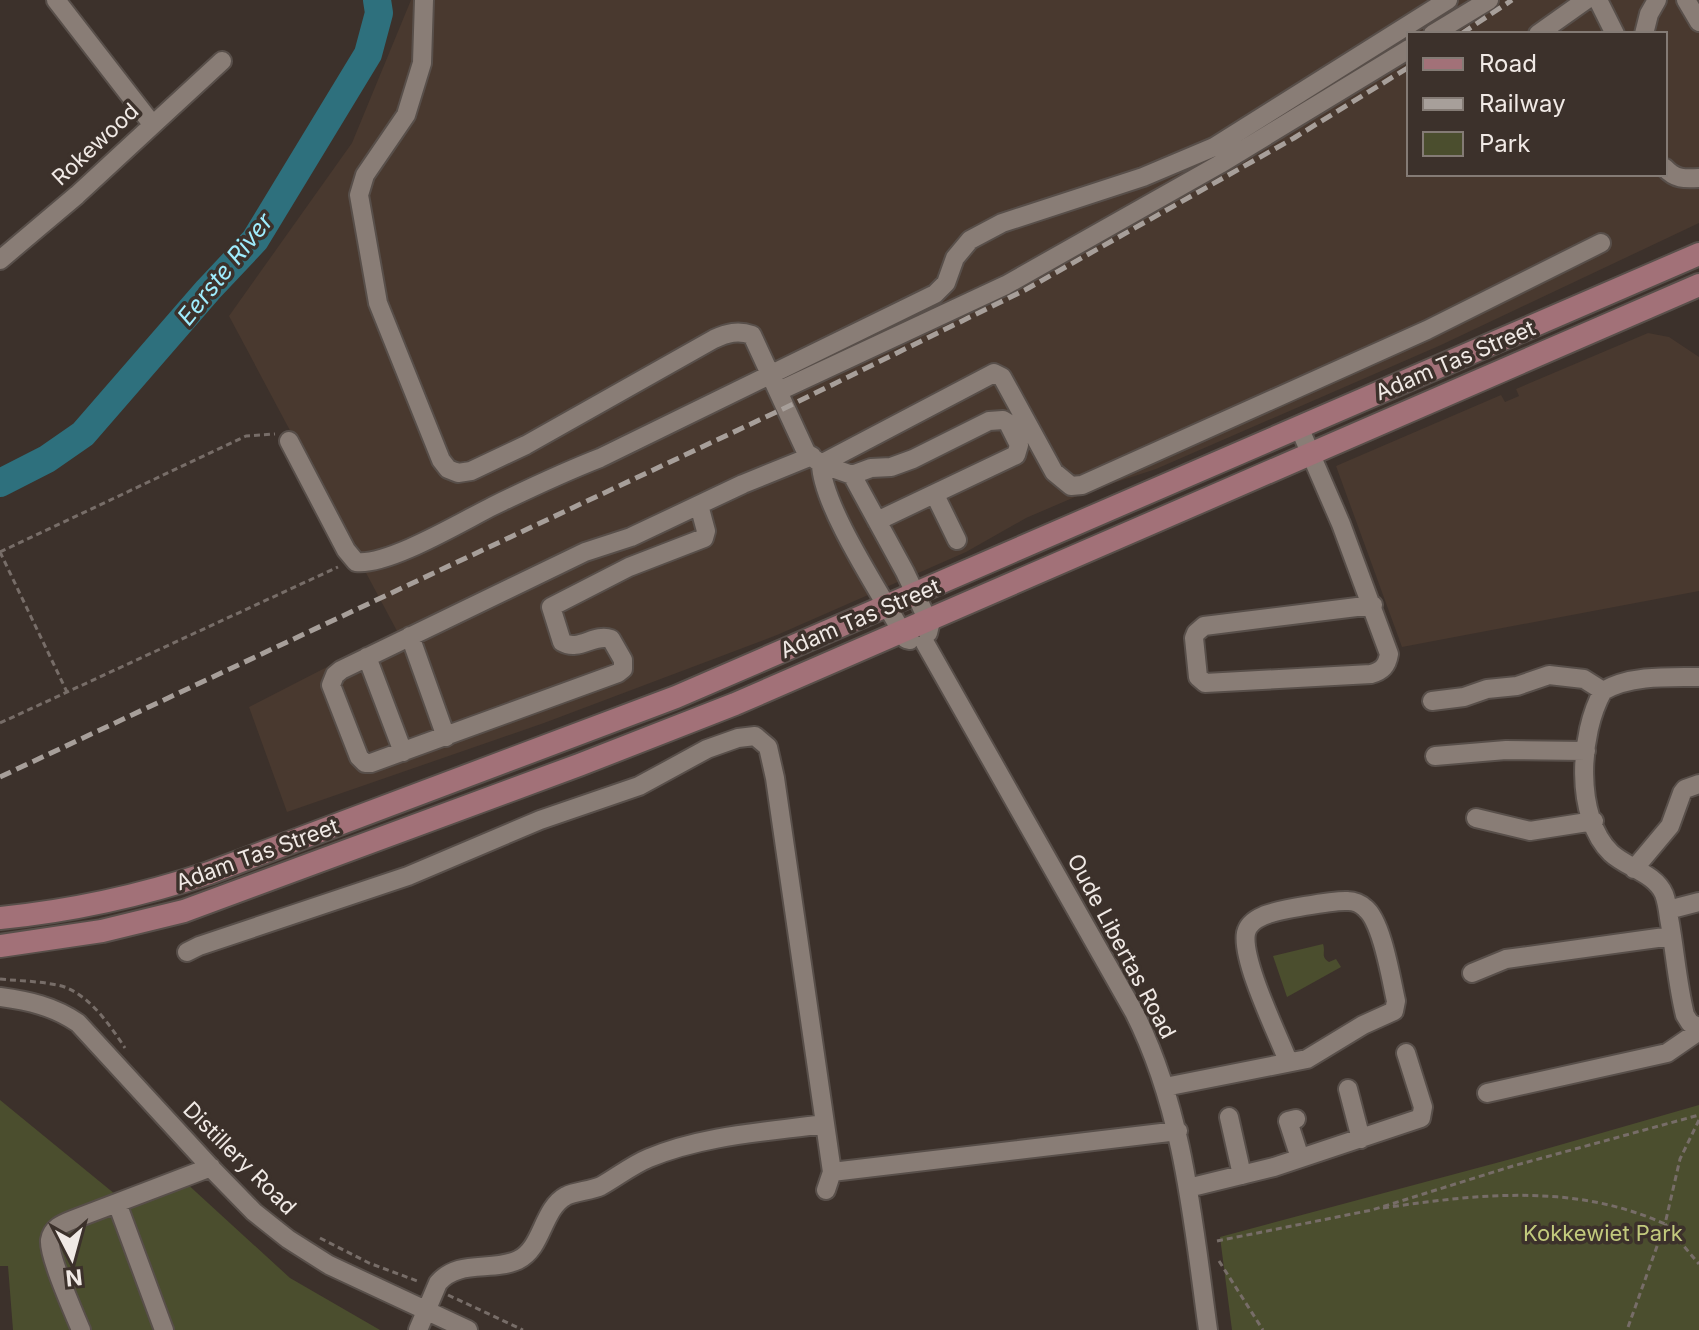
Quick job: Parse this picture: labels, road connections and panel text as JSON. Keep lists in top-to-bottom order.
{
  "streets": {
    "main road": ["Adam Tas Street"],
    "street": ["Rokewood", "Oude Libertas Road", "Distillery Road"]
  },
  "water": ["Eerste River"],
  "parks": ["Kokkewiet Park"],
  "legend": ["Road", "Railway", "Park"],
  "north": "bottom"
}
